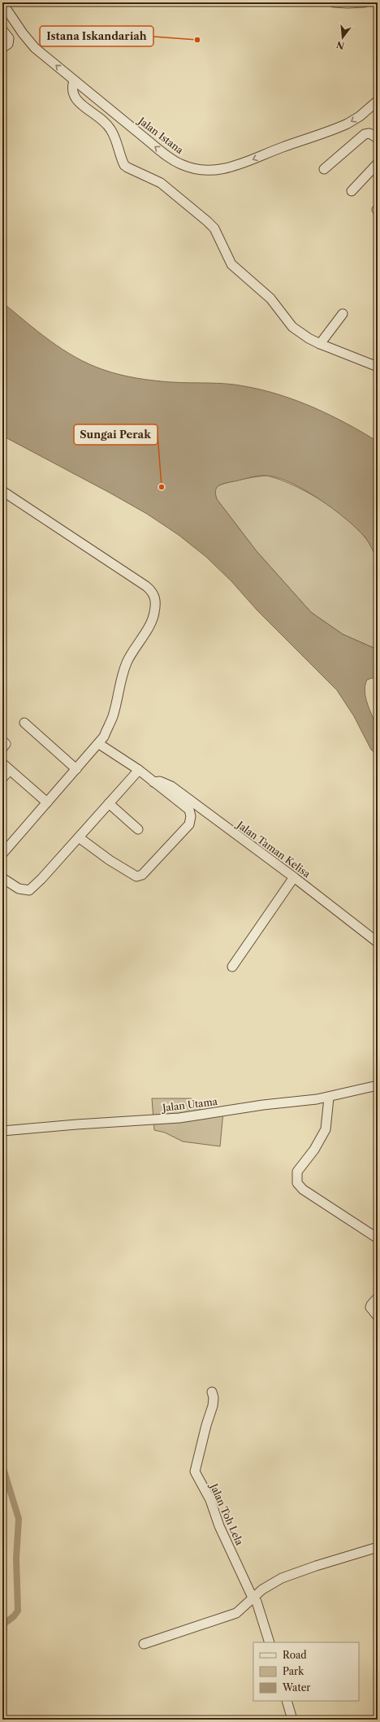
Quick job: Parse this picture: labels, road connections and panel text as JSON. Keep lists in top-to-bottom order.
{
  "streets": {
    "street": [
      "Jalan Istana",
      "Jalan Taman Kelisa",
      "Jalan Utama",
      "Jalan Toh Lela"
    ]
  },
  "one_way": ["Jalan Istana"],
  "places": ["Istana Iskandariah", "Sungai Perak"],
  "legend": ["Road", "Park", "Water"],
  "north": "bottom"
}
